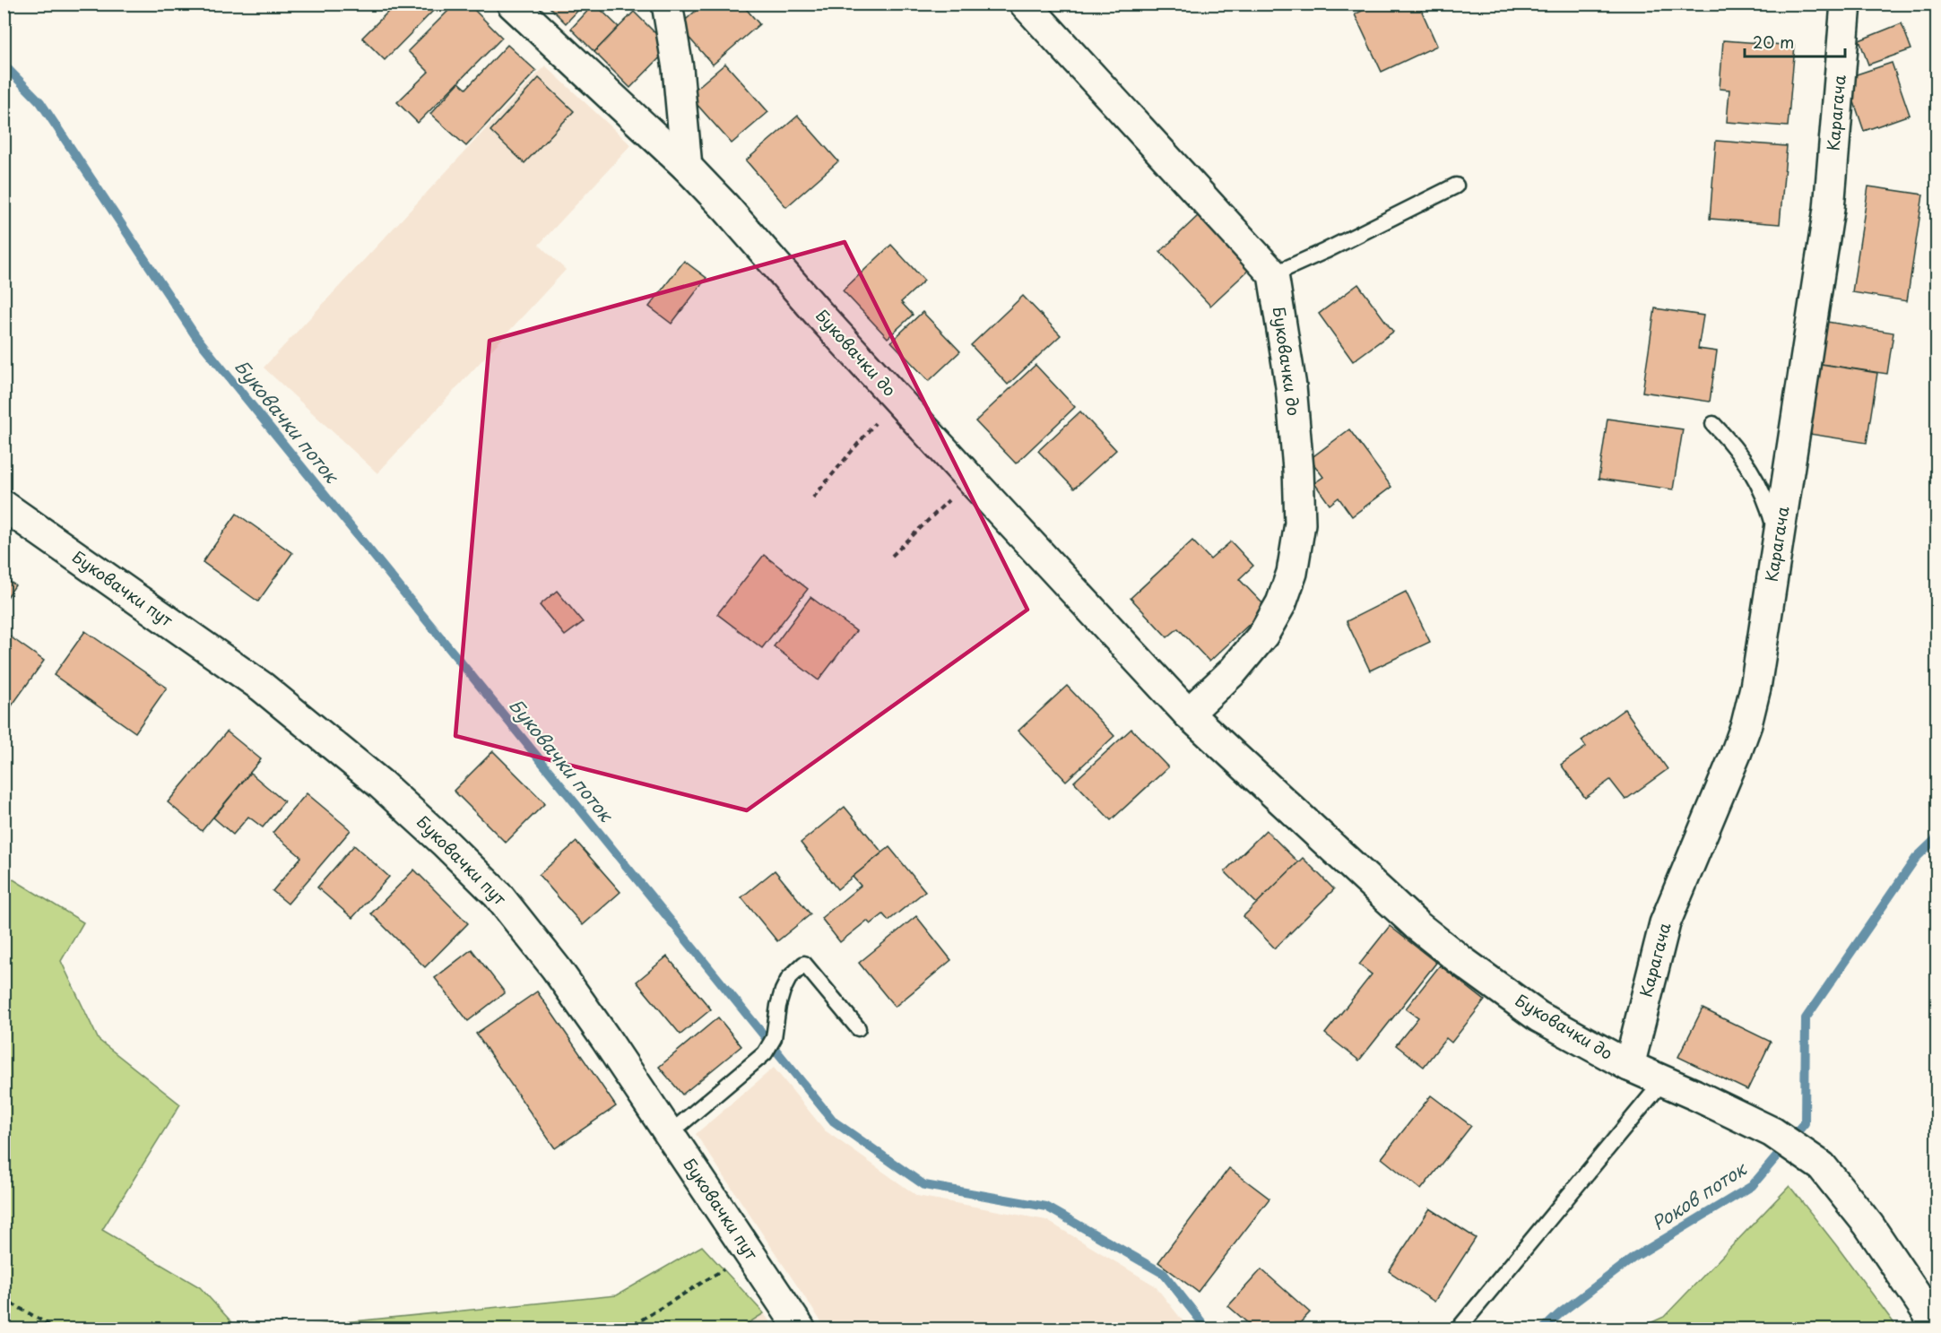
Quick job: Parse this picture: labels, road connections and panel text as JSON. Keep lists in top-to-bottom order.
{
  "streets": {
    "street": ["Карагача", "Буковачки до", "Буковачки пут"]
  },
  "crossings": [
    ["Карагача", "Буковачки до"]
  ],
  "water": ["Буковачки поток", "Роков поток"],
  "scale_bar": "20 m"
}
